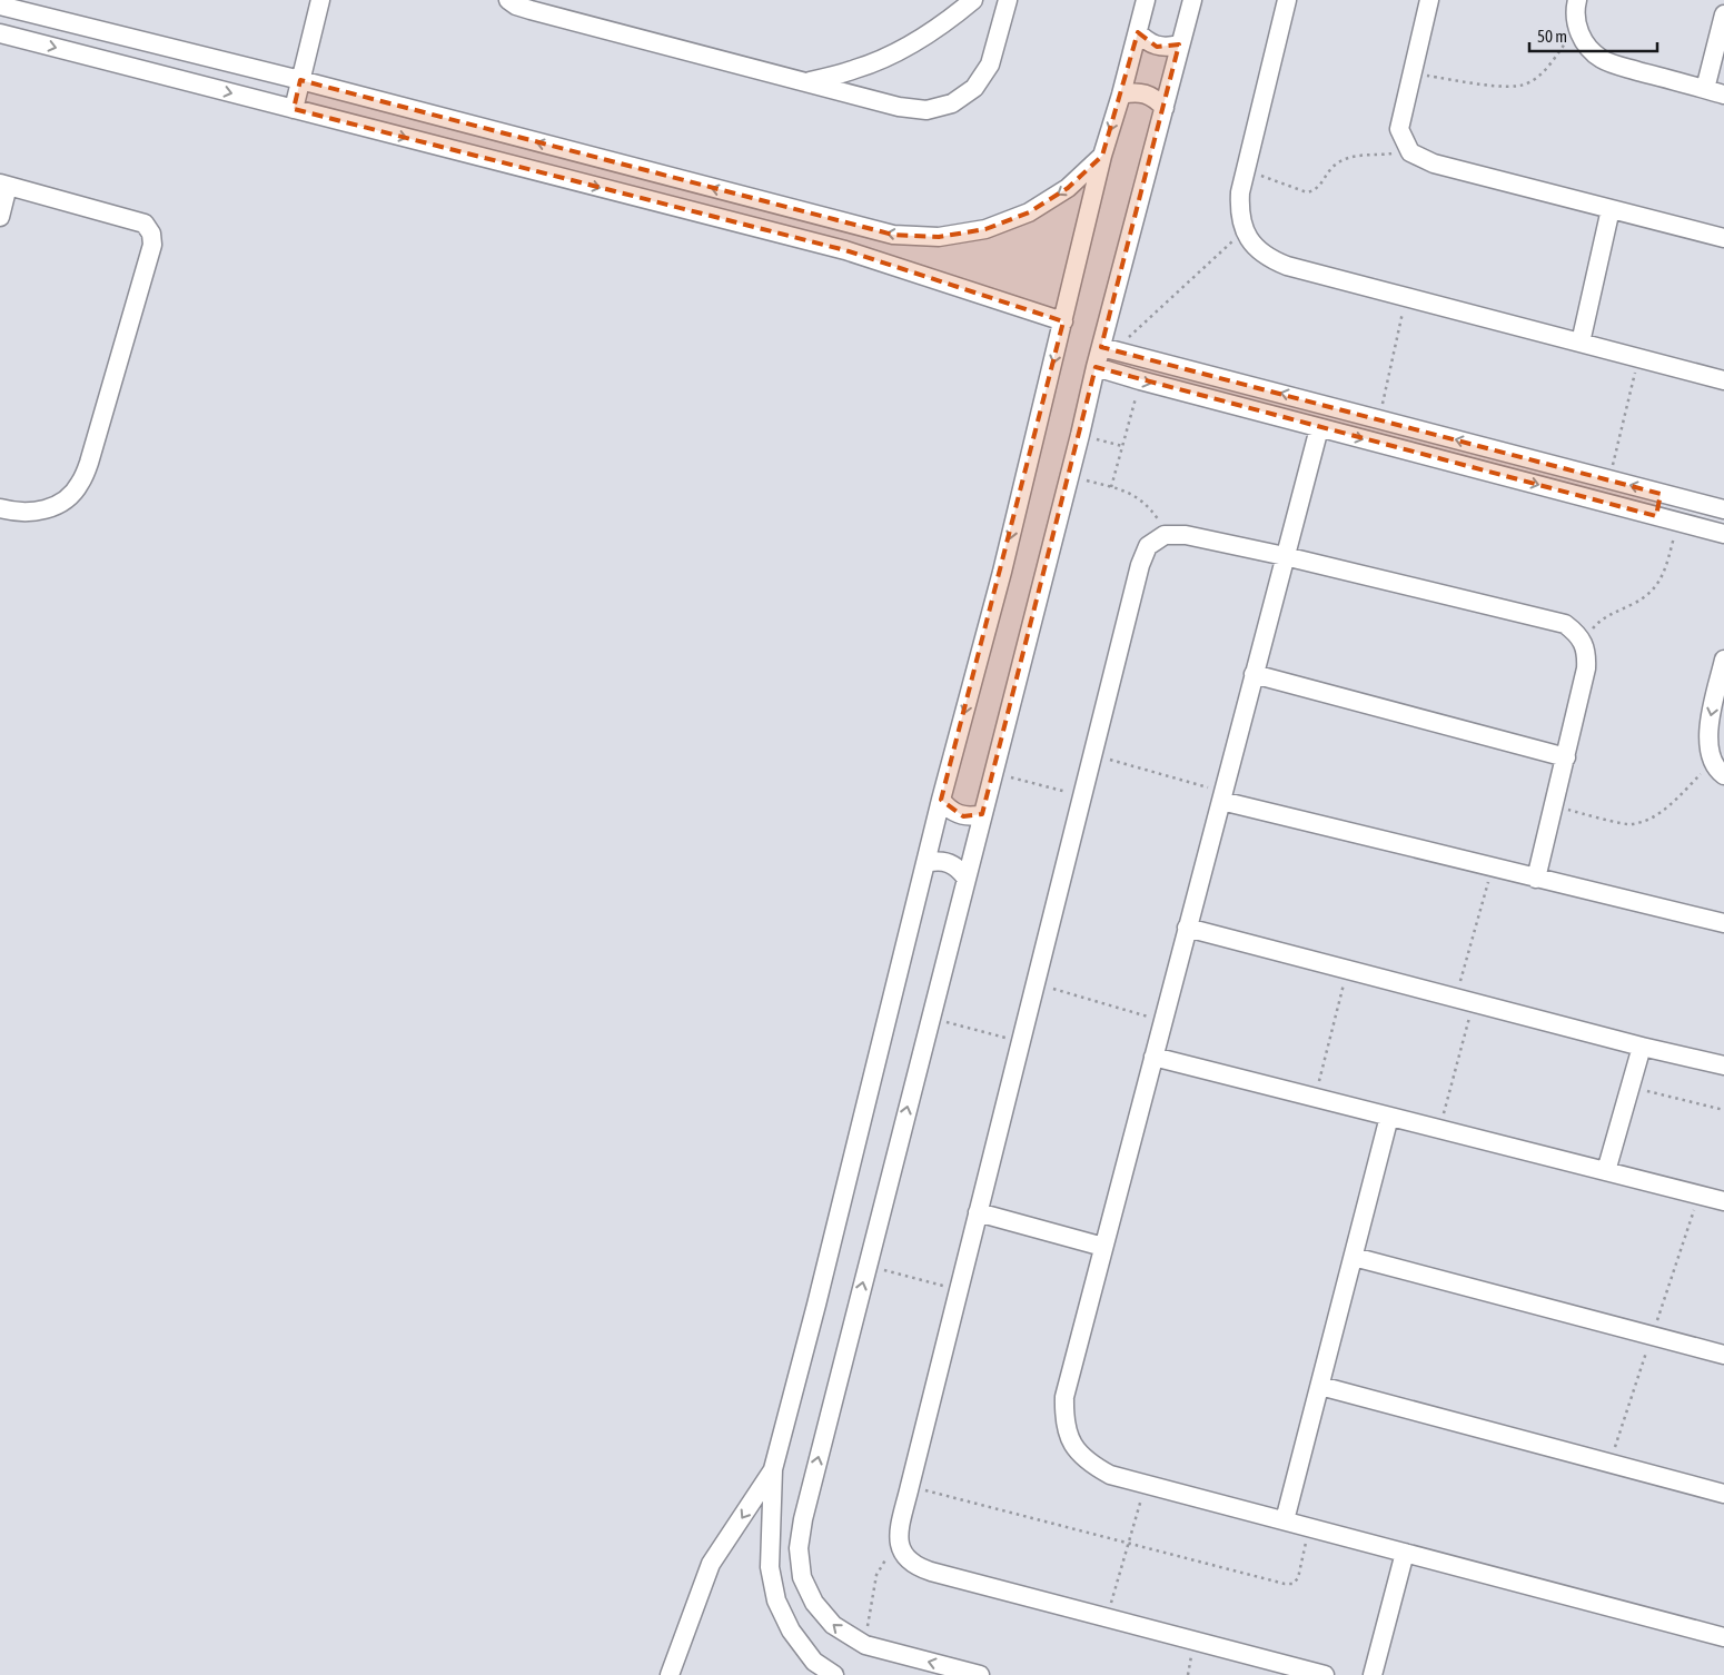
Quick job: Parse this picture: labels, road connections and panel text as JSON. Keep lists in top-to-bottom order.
{
  "scale_bar": "50 m"
}
